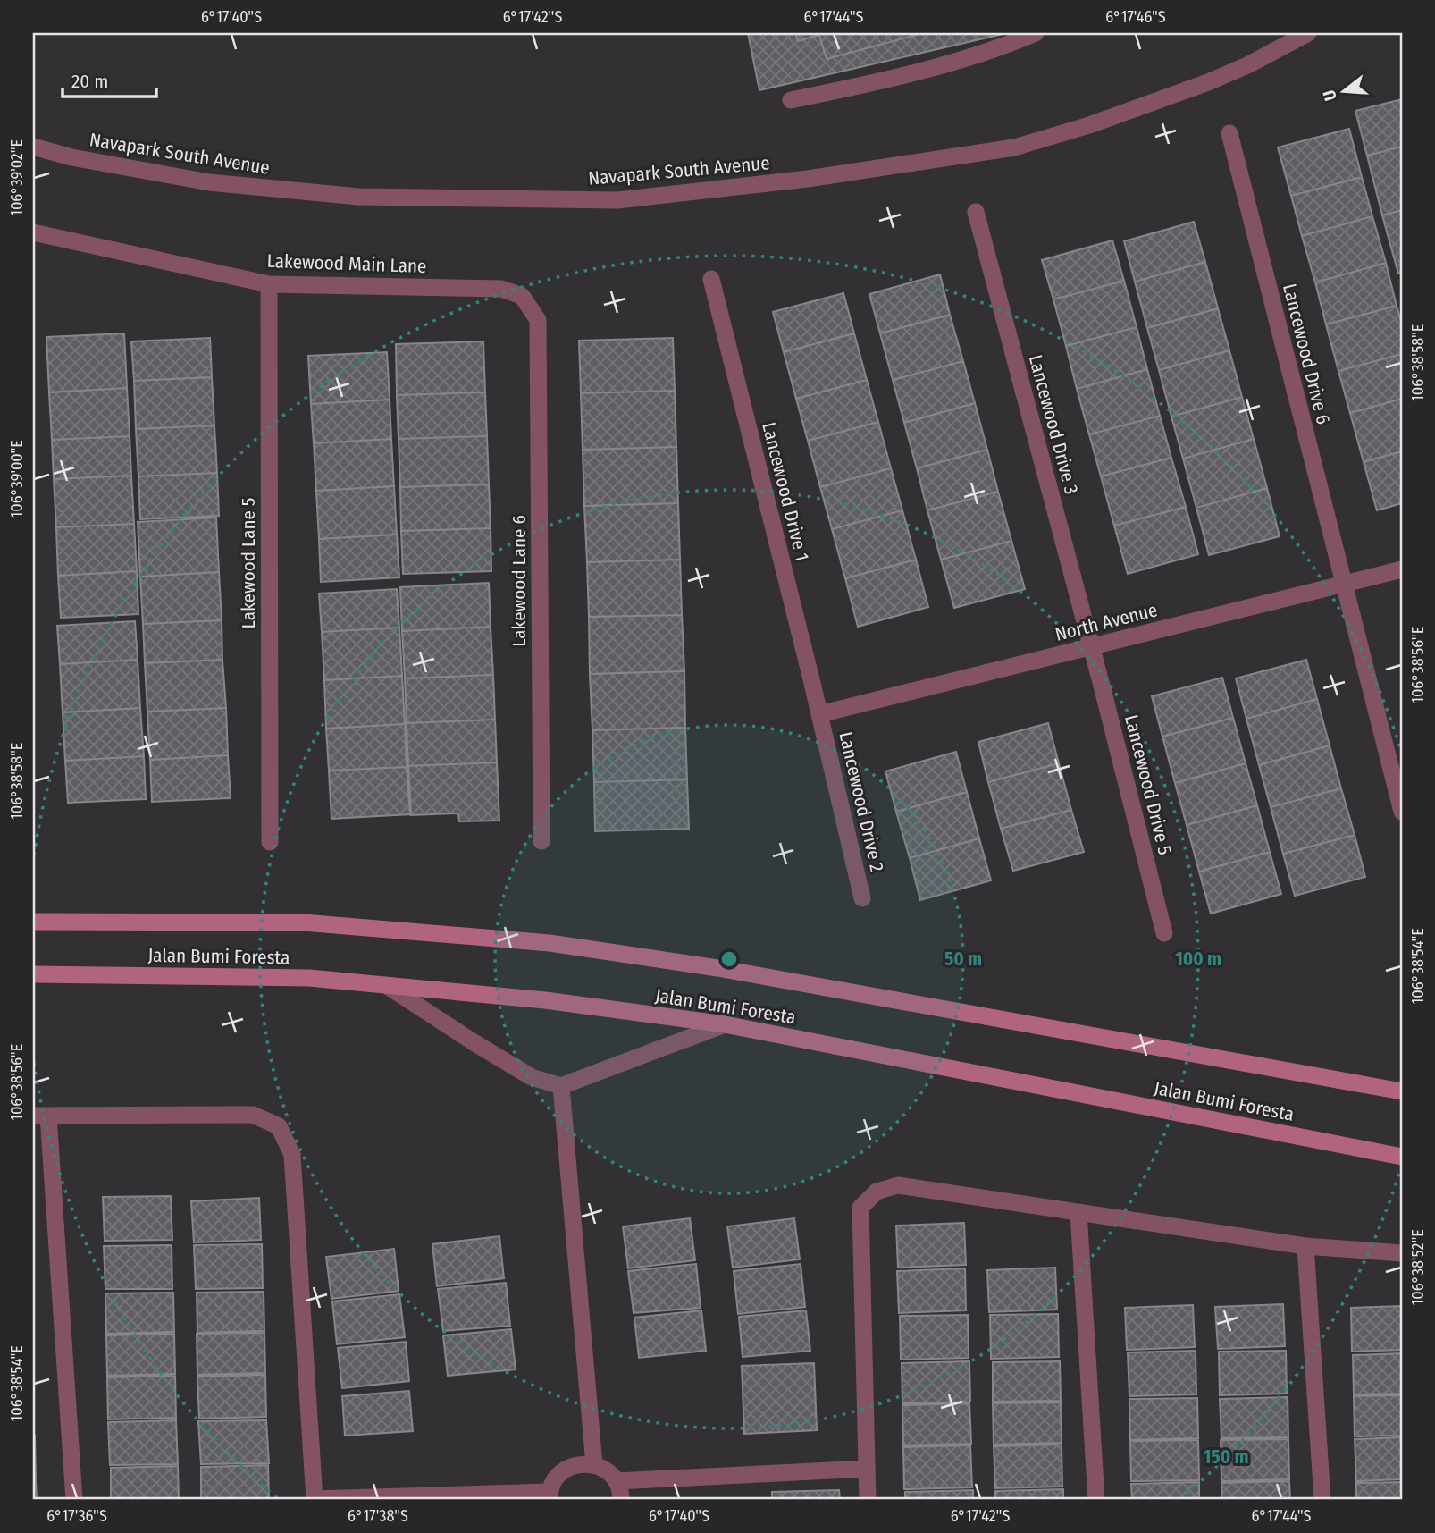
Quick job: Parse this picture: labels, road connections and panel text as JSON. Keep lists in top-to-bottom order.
{
  "streets": {
    "main road": ["Jalan Bumi Foresta"],
    "street": [
      "Navapark South Avenue",
      "Lakewood Main Lane",
      "Lancewood Drive 6",
      "Lancewood Drive 3",
      "Lancewood Drive 1",
      "Lakewood Lane 5",
      "Lakewood Lane 6",
      "North Avenue",
      "Lancewood Drive 5",
      "Lancewood Drive 2"
    ]
  },
  "crossings": [
    ["Lakewood Main Lane", "Lakewood Lane 5"],
    ["Lakewood Main Lane", "Lakewood Lane 6"],
    ["Lancewood Drive 6", "North Avenue"],
    ["Lancewood Drive 3", "North Avenue"],
    ["Lancewood Drive 3", "Lancewood Drive 5"],
    ["Lancewood Drive 1", "North Avenue"],
    ["Lancewood Drive 1", "Lancewood Drive 2"],
    ["North Avenue", "Lancewood Drive 5"],
    ["North Avenue", "Lancewood Drive 2"]
  ],
  "scale_bar": "20 m",
  "north": "left",
  "coordinates": [
    "6°17'40\"S",
    "6°17'42\"S",
    "6°17'44\"S",
    "6°17'46\"S",
    "106°39'02\"E",
    "106°38'58\"E",
    "106°39'00\"E",
    "106°38'56\"E",
    "106°38'54\"E",
    "106°38'52\"E",
    "6°17'36\"S",
    "6°17'38\"S"
  ],
  "rings": ["50 m", "100 m", "150 m"]
}
